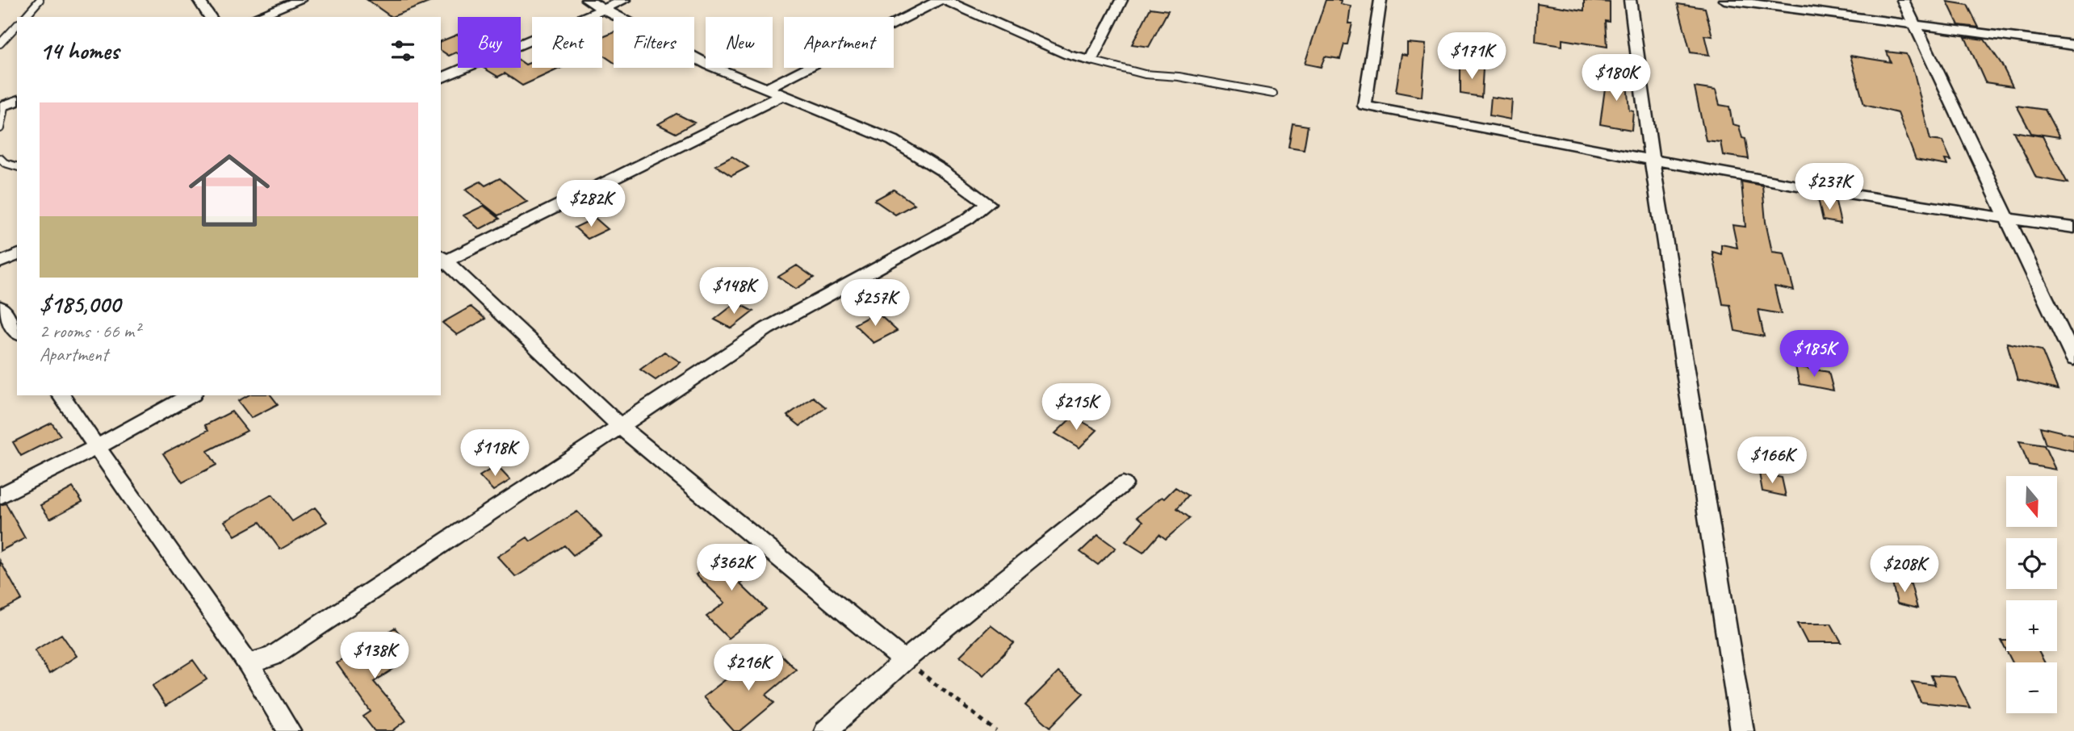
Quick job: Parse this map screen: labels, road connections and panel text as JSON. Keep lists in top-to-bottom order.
{
  "north": "bottom",
  "page": {
    "chip": [
      "Buy",
      "Rent",
      "Filters",
      "New",
      "Apartment"
    ],
    "heading": "14 homes",
    "price": [
      "$171K",
      "$180K",
      "$237K",
      "$282K",
      "$148K",
      "$257K",
      "$185K",
      "$215K",
      "$118K",
      "$166K",
      "$362K",
      "$208K",
      "$138K",
      "$216K"
    ],
    "list": [
      {
        "name": "$185,000",
        "note": "2 rooms · 66 m² · Apartment"
      }
    ],
    "map_buttons": ["+", "−"]
  }
}
